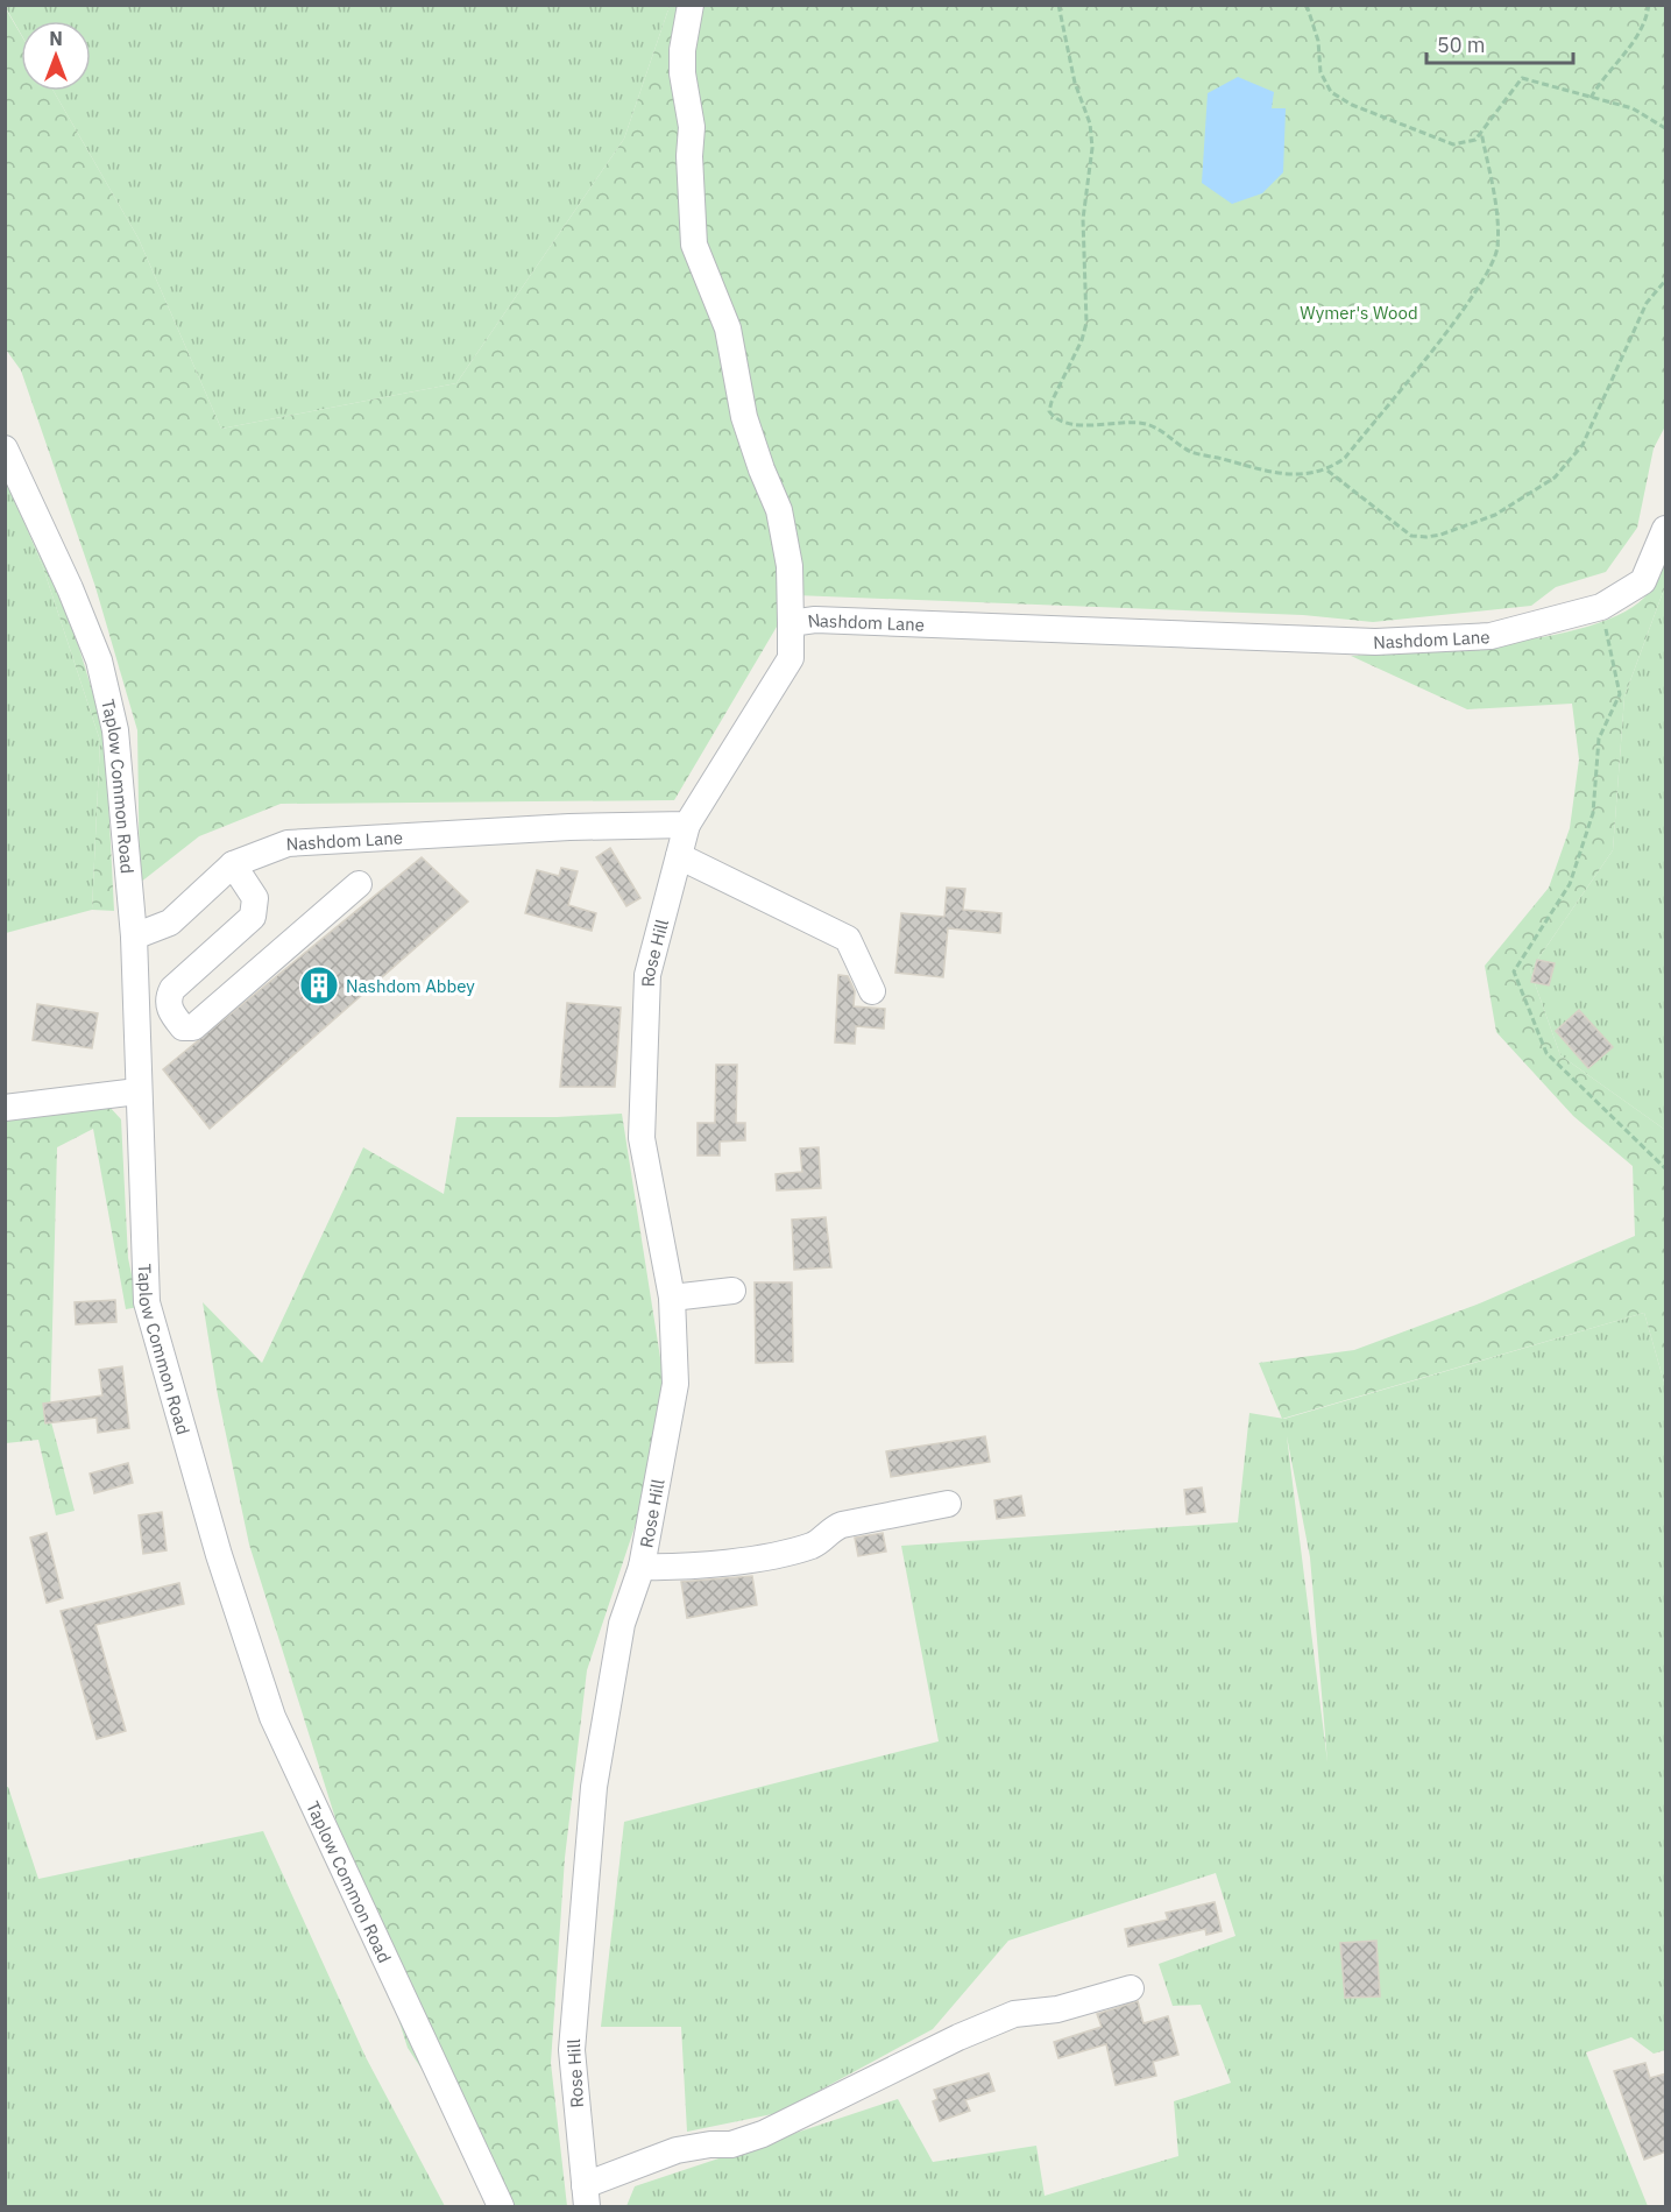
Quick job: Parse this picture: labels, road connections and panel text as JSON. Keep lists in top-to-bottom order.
{
  "streets": {
    "street": ["Nashdom Lane", "Taplow Common Road", "Rose Hill"]
  },
  "crossings": [
    ["Nashdom Lane", "Taplow Common Road"],
    ["Nashdom Lane", "Rose Hill"]
  ],
  "parks": ["Wymer's Wood"],
  "places": {
    "building": ["Nashdom Abbey"]
  },
  "scale_bar": "50 m",
  "north": "top"
}
